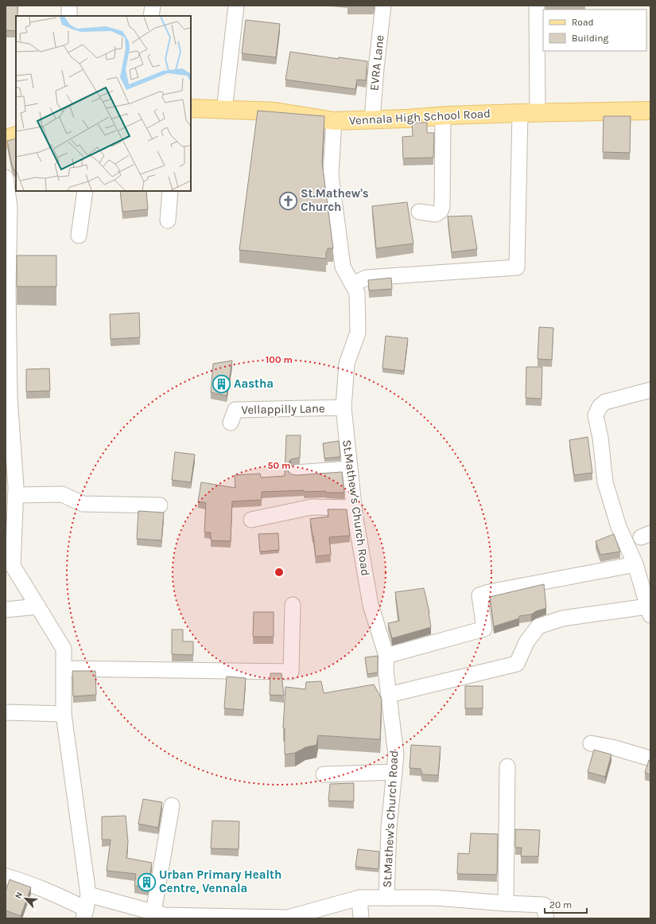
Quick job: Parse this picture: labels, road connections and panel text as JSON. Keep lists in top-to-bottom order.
{
  "streets": {
    "main road": ["Vennala High School Road"],
    "street": ["EVRA Lane", "Vellappilly Lane", "St.Mathew's Church Road"]
  },
  "crossings": [
    ["EVRA Lane", "Vennala High School Road"],
    ["Vennala High School Road", "St.Mathew's Church Road"],
    ["Vellappilly Lane", "St.Mathew's Church Road"]
  ],
  "places": {
    "church": ["St.Mathew's Church"],
    "building": ["Aastha", "Urban Primary Health Centre, Vennala"]
  },
  "legend": ["Road", "Building"],
  "scale_bar": "20 m",
  "north": "top left",
  "rings": ["100 m", "50 m"]
}
